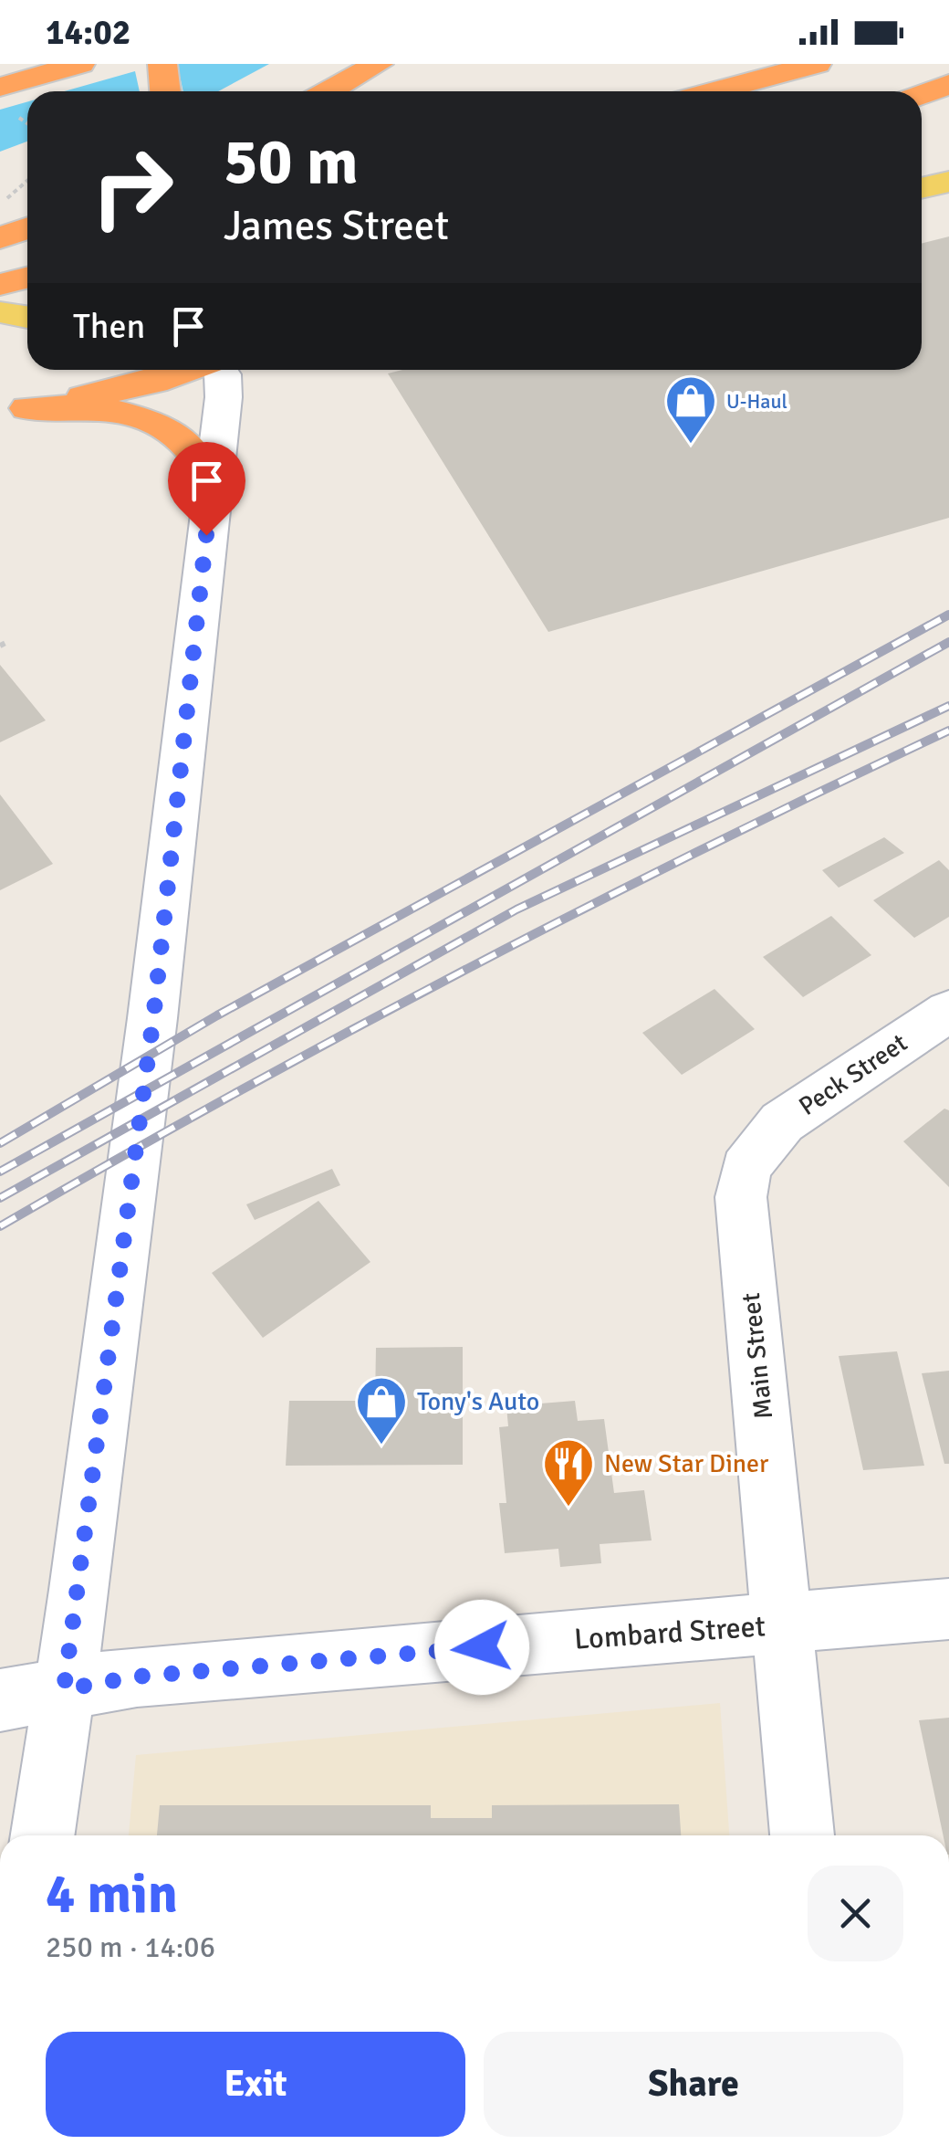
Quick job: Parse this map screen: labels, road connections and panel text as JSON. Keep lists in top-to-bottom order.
{
  "streets": {
    "street": ["Peck Street", "Main Street", "Lombard Street"]
  },
  "crossings": [
    ["Peck Street", "Main Street"],
    ["Main Street", "Lombard Street"]
  ],
  "places": {
    "shop": ["U-Haul", "Tony's Auto"],
    "restaurant": ["New Star Diner"]
  },
  "page": {
    "status": "14:02",
    "turn": ["50 m", "James Street"],
    "then": "Then",
    "heading": ["4 min", "250 m · 14:06"],
    "buttons": ["Exit", "Share"]
  }
}
